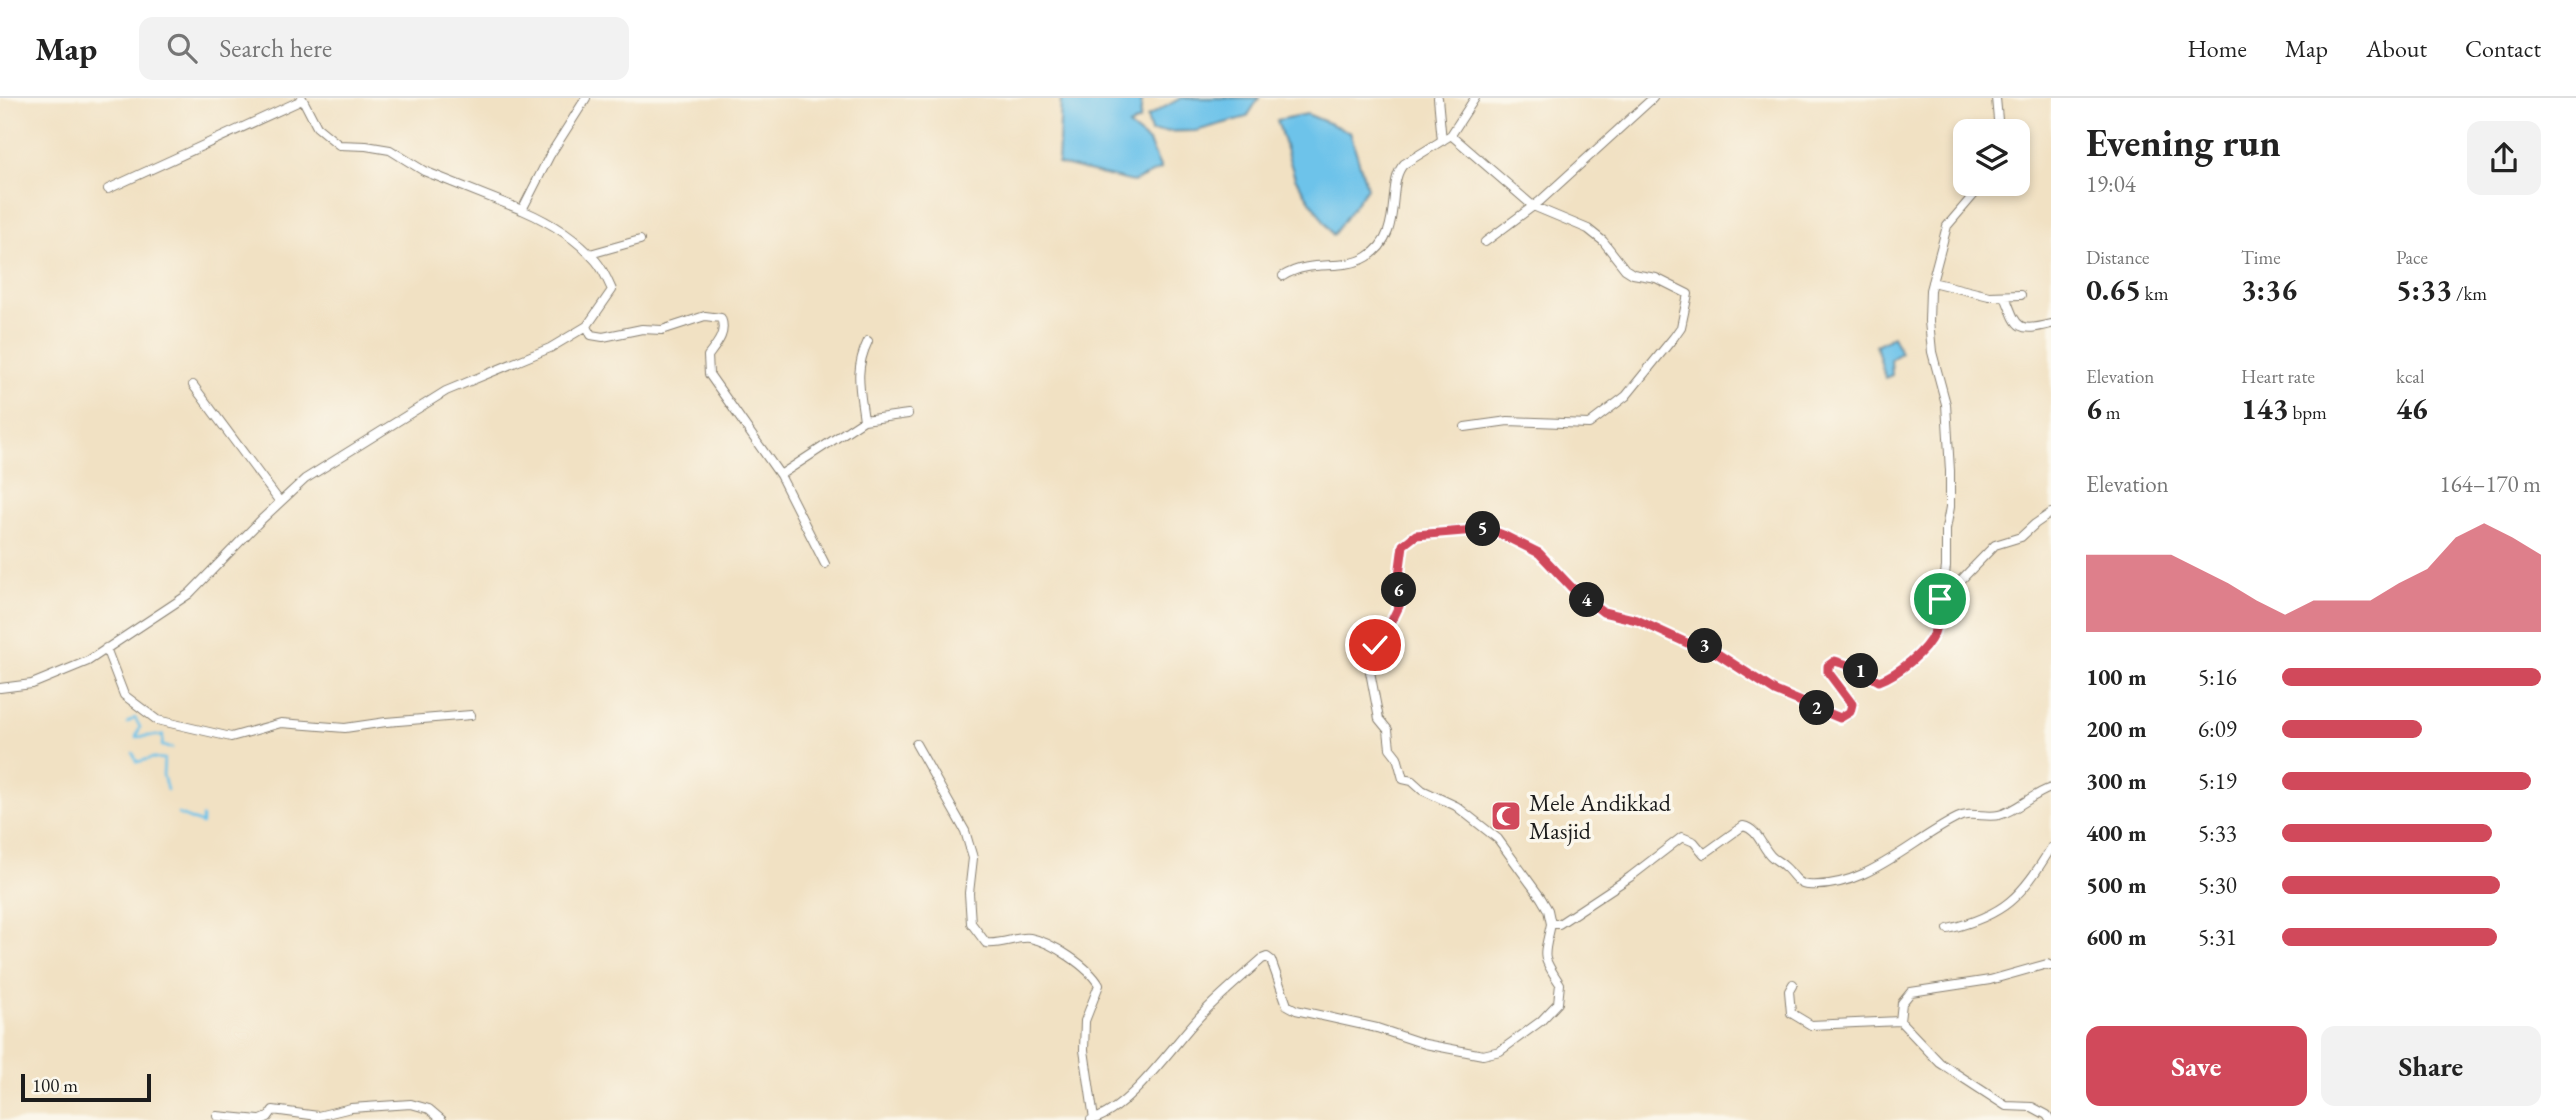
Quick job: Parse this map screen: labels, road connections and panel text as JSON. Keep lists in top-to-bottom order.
{
  "places": {
    "mosque": ["Mele Andikkad Masjid"]
  },
  "scale_bar": "100 m",
  "page": {
    "header": "Map",
    "search": "Search here",
    "nav": [
      "Home",
      "Map",
      "About",
      "Contact"
    ],
    "heading": ["Evening run", "19:04"],
    "stats": [
      ["Distance", "0.65 km"],
      ["Time", "3:36"],
      ["Pace", "5:33 /km"],
      ["Elevation", "6 m"],
      ["Heart rate", "143 bpm"],
      ["kcal", "46"]
    ],
    "chart": ["Elevation", "164–170 m"],
    "pins": [
      "5",
      "6",
      "4",
      "3",
      "1",
      "2"
    ],
    "list": [
      {
        "name": "100 m",
        "note": "5:16"
      },
      {
        "name": "200 m",
        "note": "6:09"
      },
      {
        "name": "300 m",
        "note": "5:19"
      },
      {
        "name": "400 m",
        "note": "5:33"
      },
      {
        "name": "500 m",
        "note": "5:30"
      },
      {
        "name": "600 m",
        "note": "5:31"
      }
    ],
    "buttons": ["Save", "Share"],
    "scale": "100 m"
  }
}
